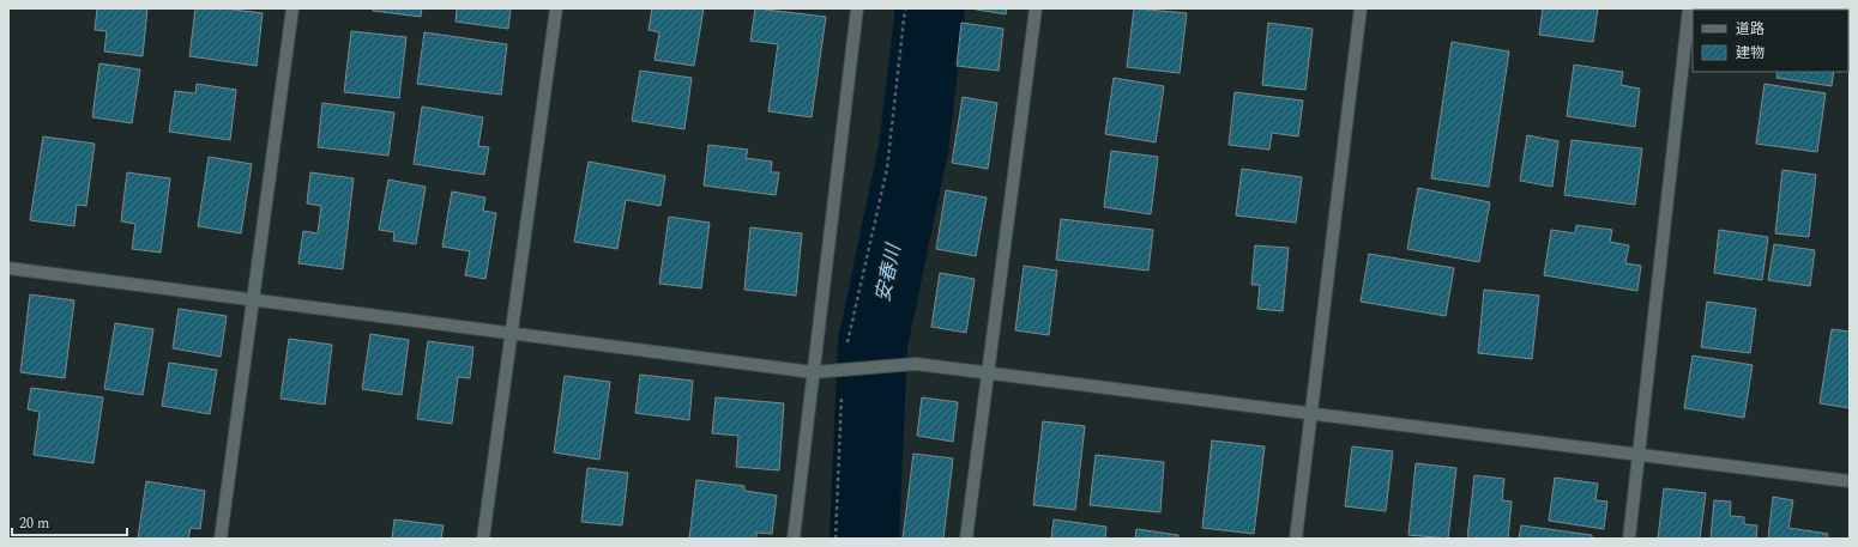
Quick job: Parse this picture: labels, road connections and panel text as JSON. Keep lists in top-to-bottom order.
{
  "water": ["安春川"],
  "legend": ["道路", "建物"],
  "scale_bar": "20 m"
}
